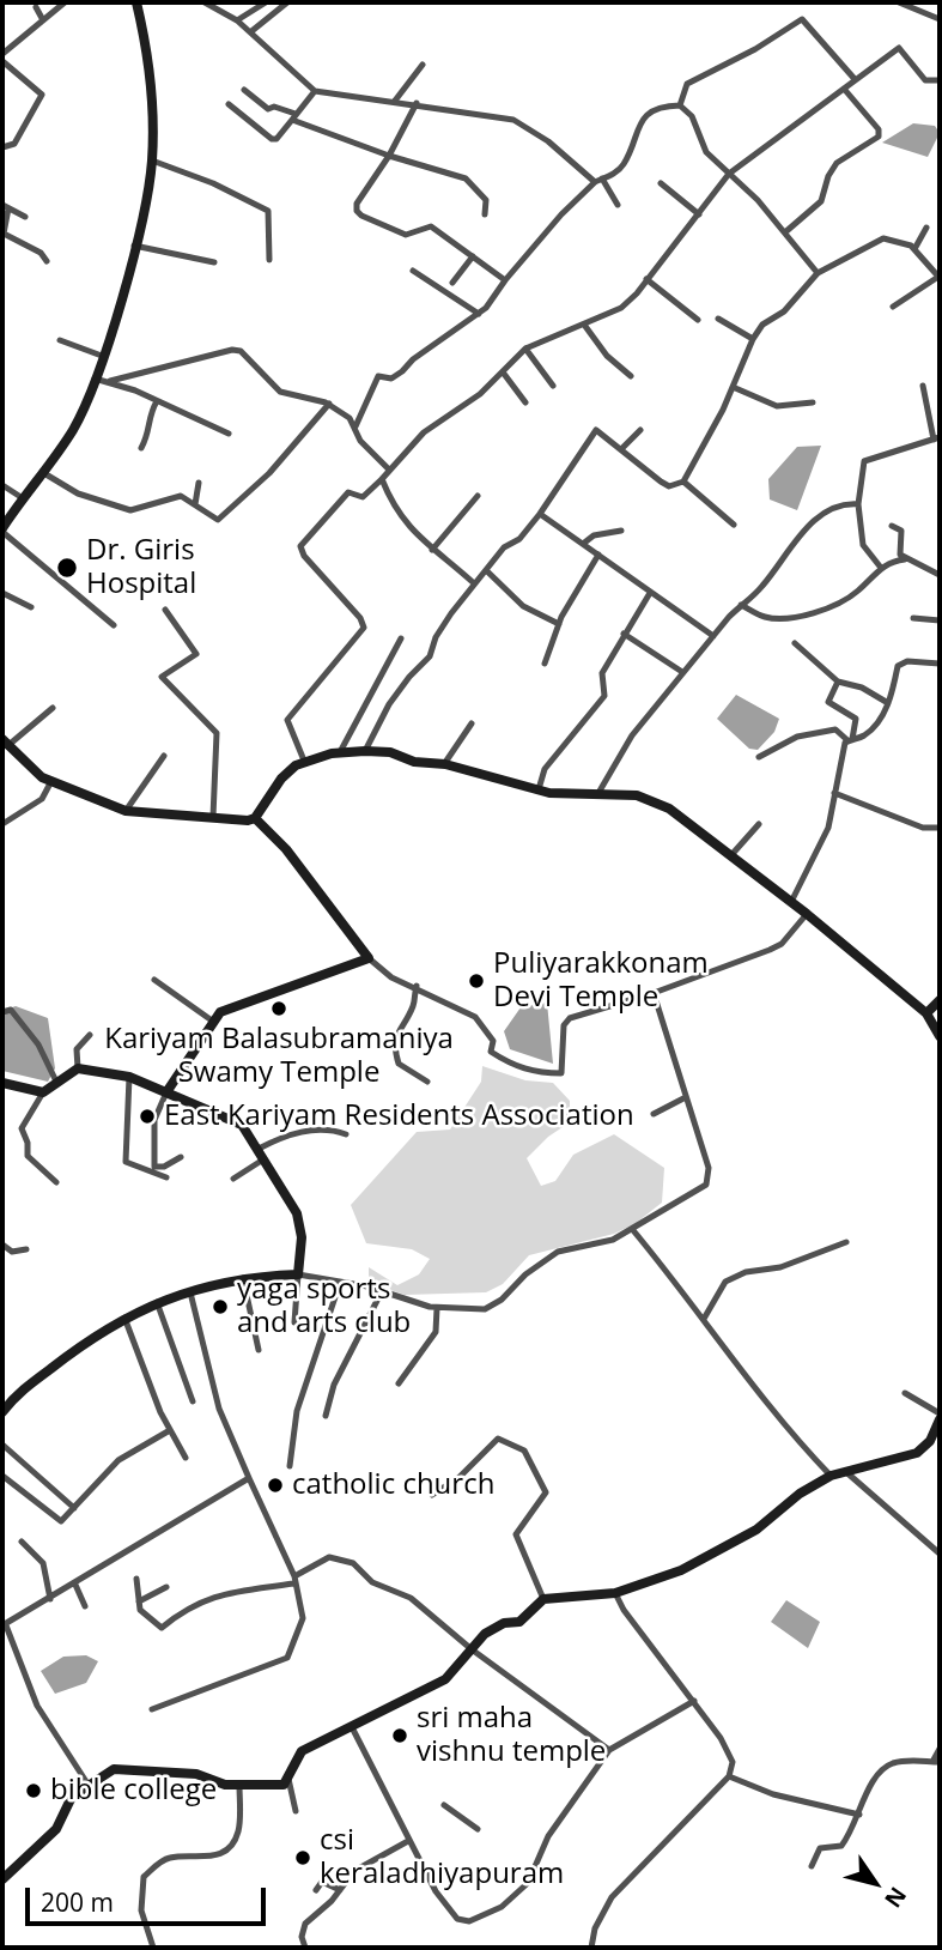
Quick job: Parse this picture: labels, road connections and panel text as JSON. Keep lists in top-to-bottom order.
{
  "places": [
    "Dr. Giris Hospital",
    "Puliyarakkonam Devi Temple",
    "Kariyam Balasubramaniya Swamy Temple",
    "East Kariyam Residents Association",
    "yaga sports and arts club",
    "catholic church",
    "sri maha vishnu temple",
    "bible college",
    "csi keraladhiyapuram"
  ],
  "scale_bar": "200 m",
  "north": "bottom right"
}
